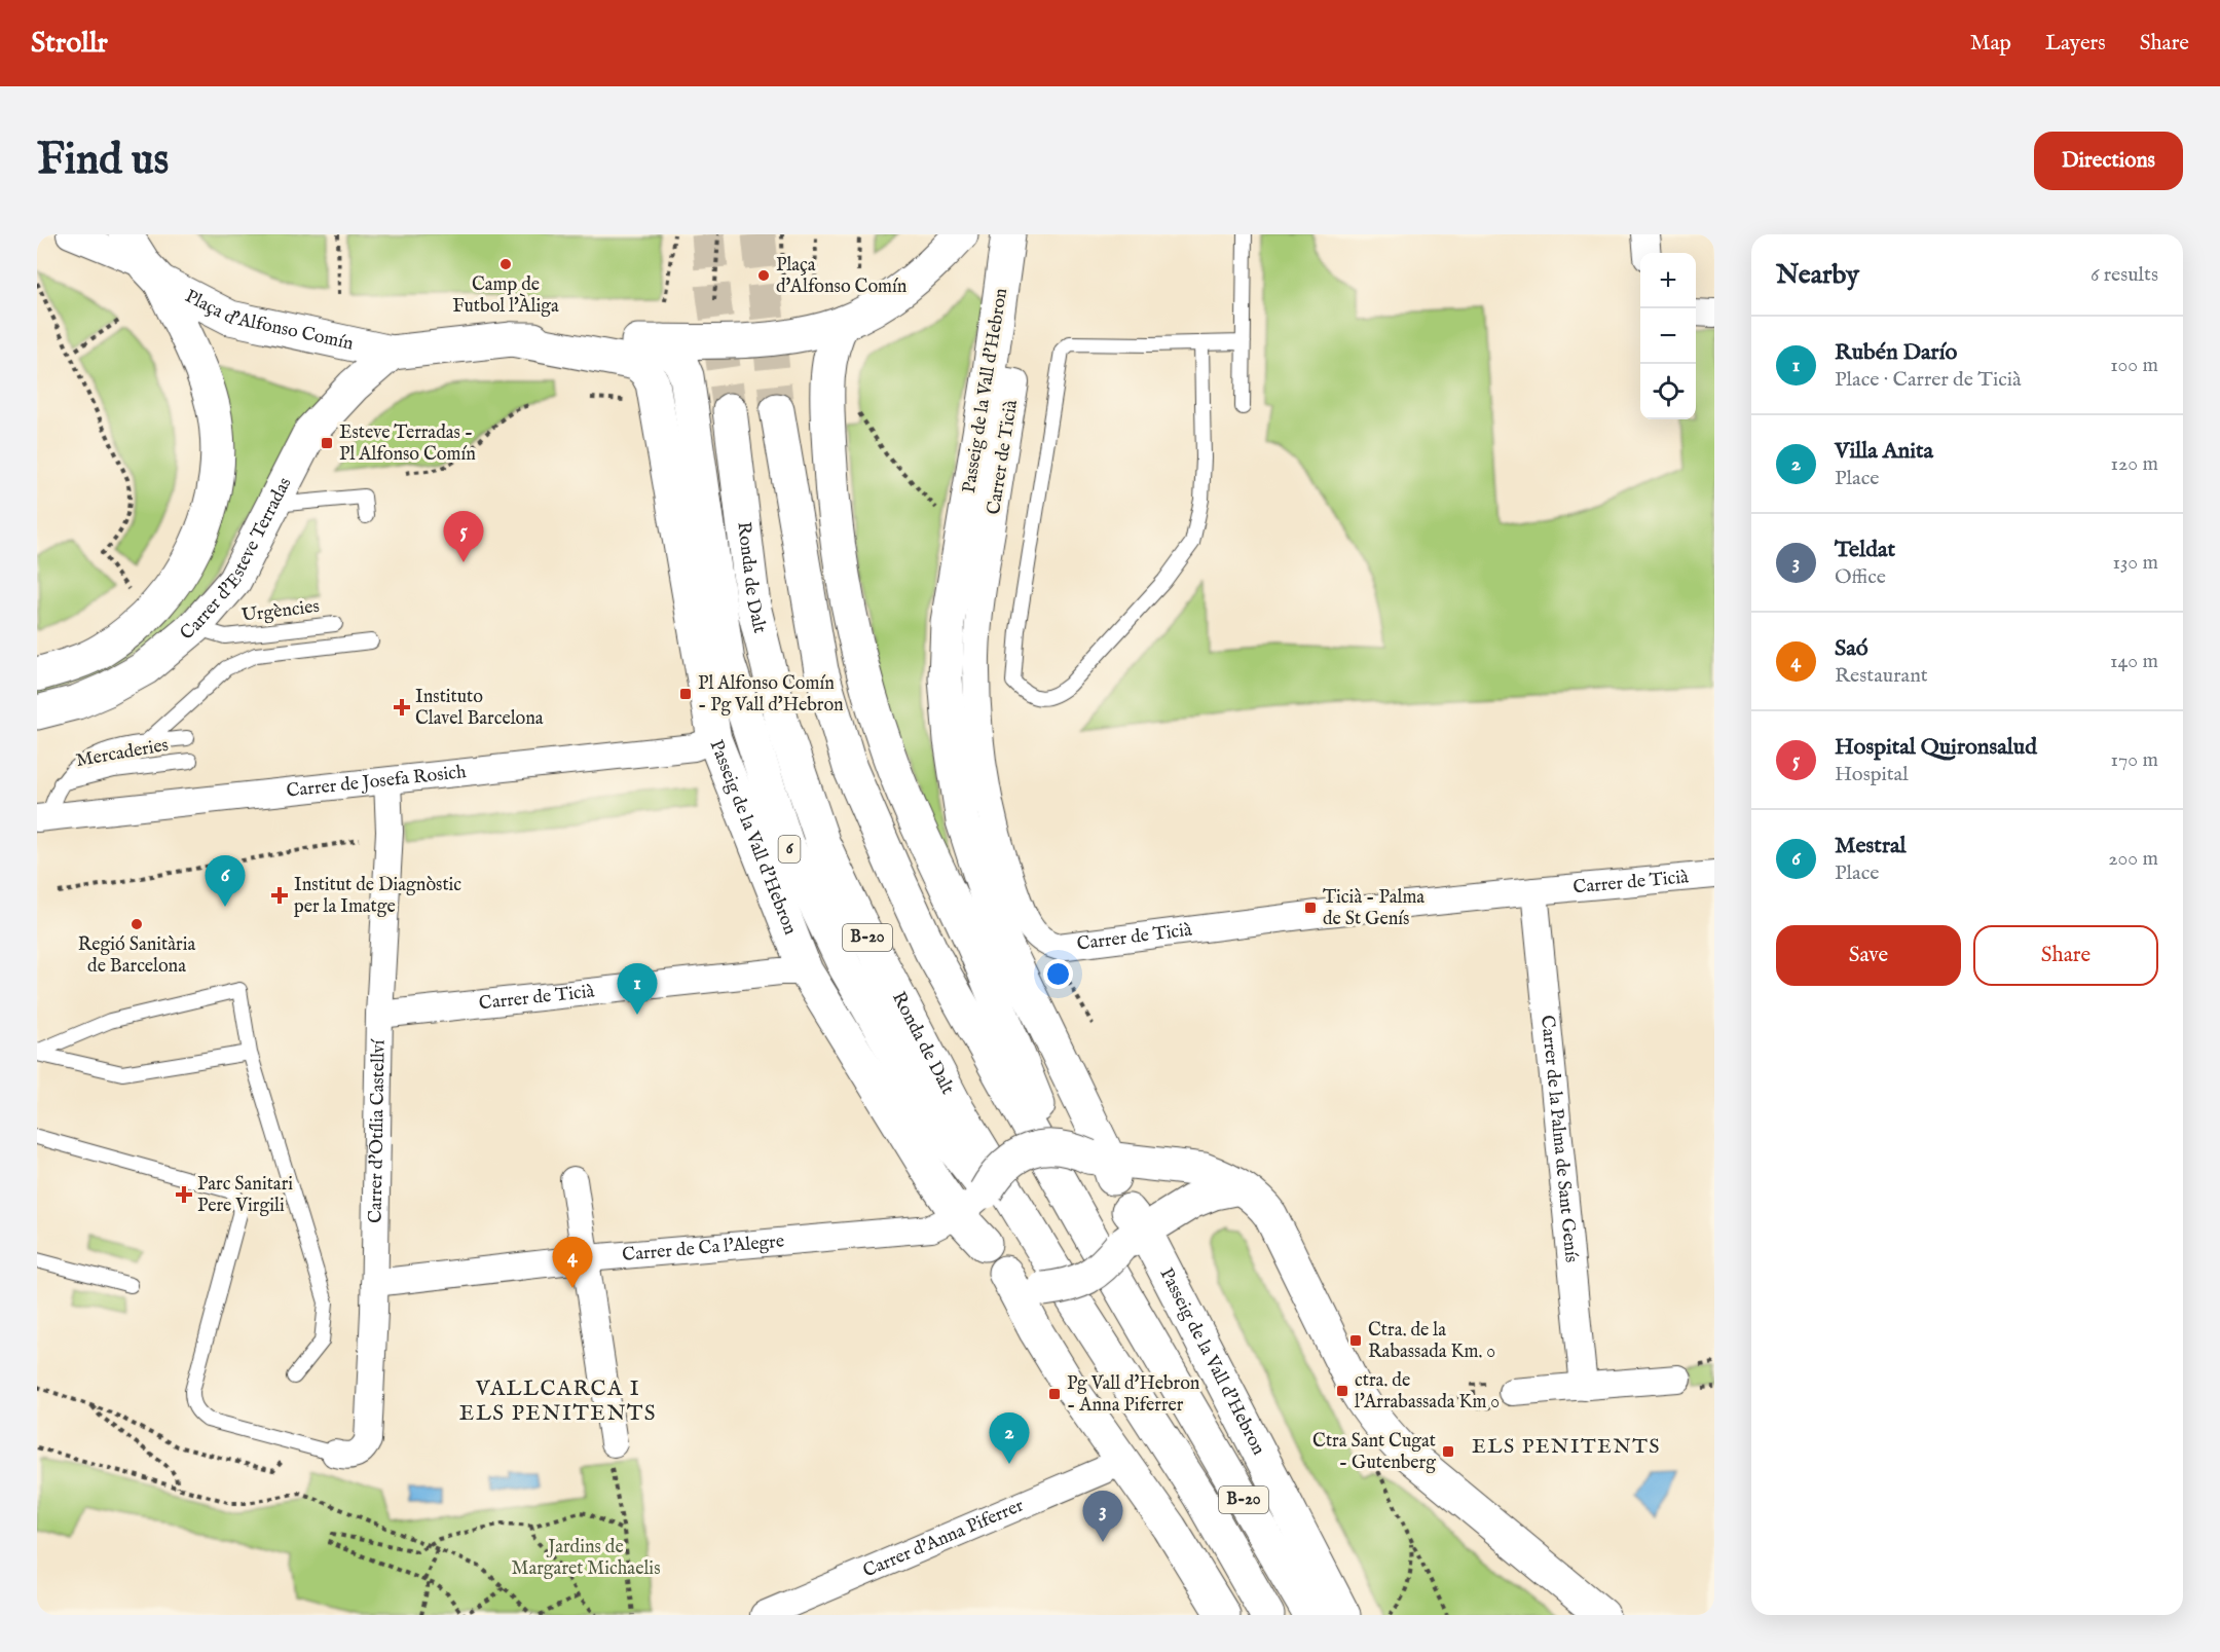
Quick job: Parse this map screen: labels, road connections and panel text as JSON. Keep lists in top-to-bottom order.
{
  "streets": {
    "main road": [
      "Plaça d'Alfonso Comín",
      "Passeig de la Vall d'Hebron",
      "Carrer d'Esteve Terradas",
      "Ronda de Dalt",
      "6",
      "B-20"
    ],
    "street": [
      "Carrer de Ticià",
      "Carrer de Josefa Rosich",
      "Carrer d'Otília Castellví",
      "Carrer de la Palma de Sant Genís",
      "Carrer de Ca l'Alegre",
      "Carrer d'Anna Piferrer"
    ],
    "lane": ["Urgències", "Mercaderies"]
  },
  "crossings": [
    ["Plaça d'Alfonso Comín", "Passeig de la Vall d'Hebron"],
    ["Plaça d'Alfonso Comín", "Carrer d'Esteve Terradas"],
    ["Plaça d'Alfonso Comín", "6"],
    ["Passeig de la Vall d'Hebron", "Carrer de Ticià"],
    ["Passeig de la Vall d'Hebron", "Carrer de Josefa Rosich"],
    ["Passeig de la Vall d'Hebron", "B-20"],
    ["Passeig de la Vall d'Hebron", "Carrer de Ca l'Alegre"],
    ["Carrer de Ticià", "Carrer d'Otília Castellví"],
    ["Carrer de Ticià", "Carrer de la Palma de Sant Genís"],
    ["Carrer d'Esteve Terradas", "Urgències"],
    ["Ronda de Dalt", "6"],
    ["Carrer de Josefa Rosich", "Carrer d'Otília Castellví"],
    ["Carrer d'Otília Castellví", "Carrer de Ca l'Alegre"]
  ],
  "districts": ["VALLCARCA I ELS PENITENTS", "ELS PENITENTS"],
  "parks": ["Jardins de Margaret Michaelis"],
  "places": {
    "other": ["Camp de Futbol l'Àliga", "Plaça d'Alfonso Comín", "Regió Sanitària de Barcelona"],
    "transit": [
      "Esteve Terradas - Pl Alfonso Comín",
      "Pl Alfonso Comín - Pg Vall d'Hebron",
      "Ticià - Palma de St Genís",
      "Ctra. de la Rabassada Km. 0",
      "ctra. de l'Arrabassada Km 0",
      "Pg Vall d'Hebron - Anna Piferrer",
      "Ctra Sant Cugat - Gutenberg"
    ],
    "health": ["Instituto Clavel Barcelona", "Institut de Diagnòstic per la Imatge", "Parc Sanitari Pere Virgili"]
  },
  "page": {
    "header": "Strollr",
    "nav": ["Map", "Layers", "Share"],
    "buttons": [
      "Directions",
      ["Save", "Share"]
    ],
    "title": "Find us",
    "heading": ["Nearby", "6 results"],
    "map_buttons": ["+", "−"],
    "list": [
      {
        "mark": "1",
        "name": "Rubén Darío",
        "note": "Place · Carrer de Ticià",
        "value": "100 m"
      },
      {
        "mark": "2",
        "name": "Villa Anita",
        "note": "Place",
        "value": "120 m"
      },
      {
        "mark": "3",
        "name": "Teldat",
        "note": "Office",
        "value": "130 m"
      },
      {
        "mark": "4",
        "name": "Saó",
        "note": "Restaurant",
        "value": "140 m"
      },
      {
        "mark": "5",
        "name": "Hospital Quironsalud",
        "note": "Hospital",
        "value": "170 m"
      },
      {
        "mark": "6",
        "name": "Mestral",
        "note": "Place",
        "value": "200 m"
      }
    ],
    "pins": [
      "5",
      "6",
      "1",
      "4",
      "2",
      "3"
    ]
  }
}
